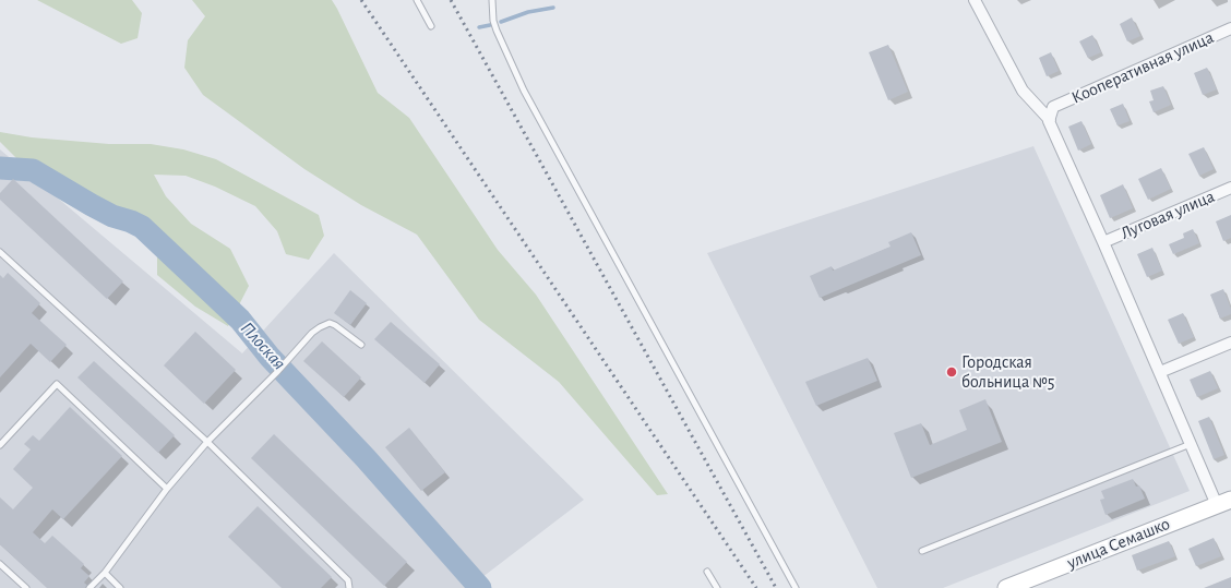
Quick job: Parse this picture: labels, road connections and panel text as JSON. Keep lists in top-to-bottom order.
{
  "streets": {
    "main road": ["улица Семашко"],
    "street": ["Кооперативная улица", "Луговая улица"]
  },
  "water": ["Плоская"],
  "places": ["Городская больница №5"]
}
